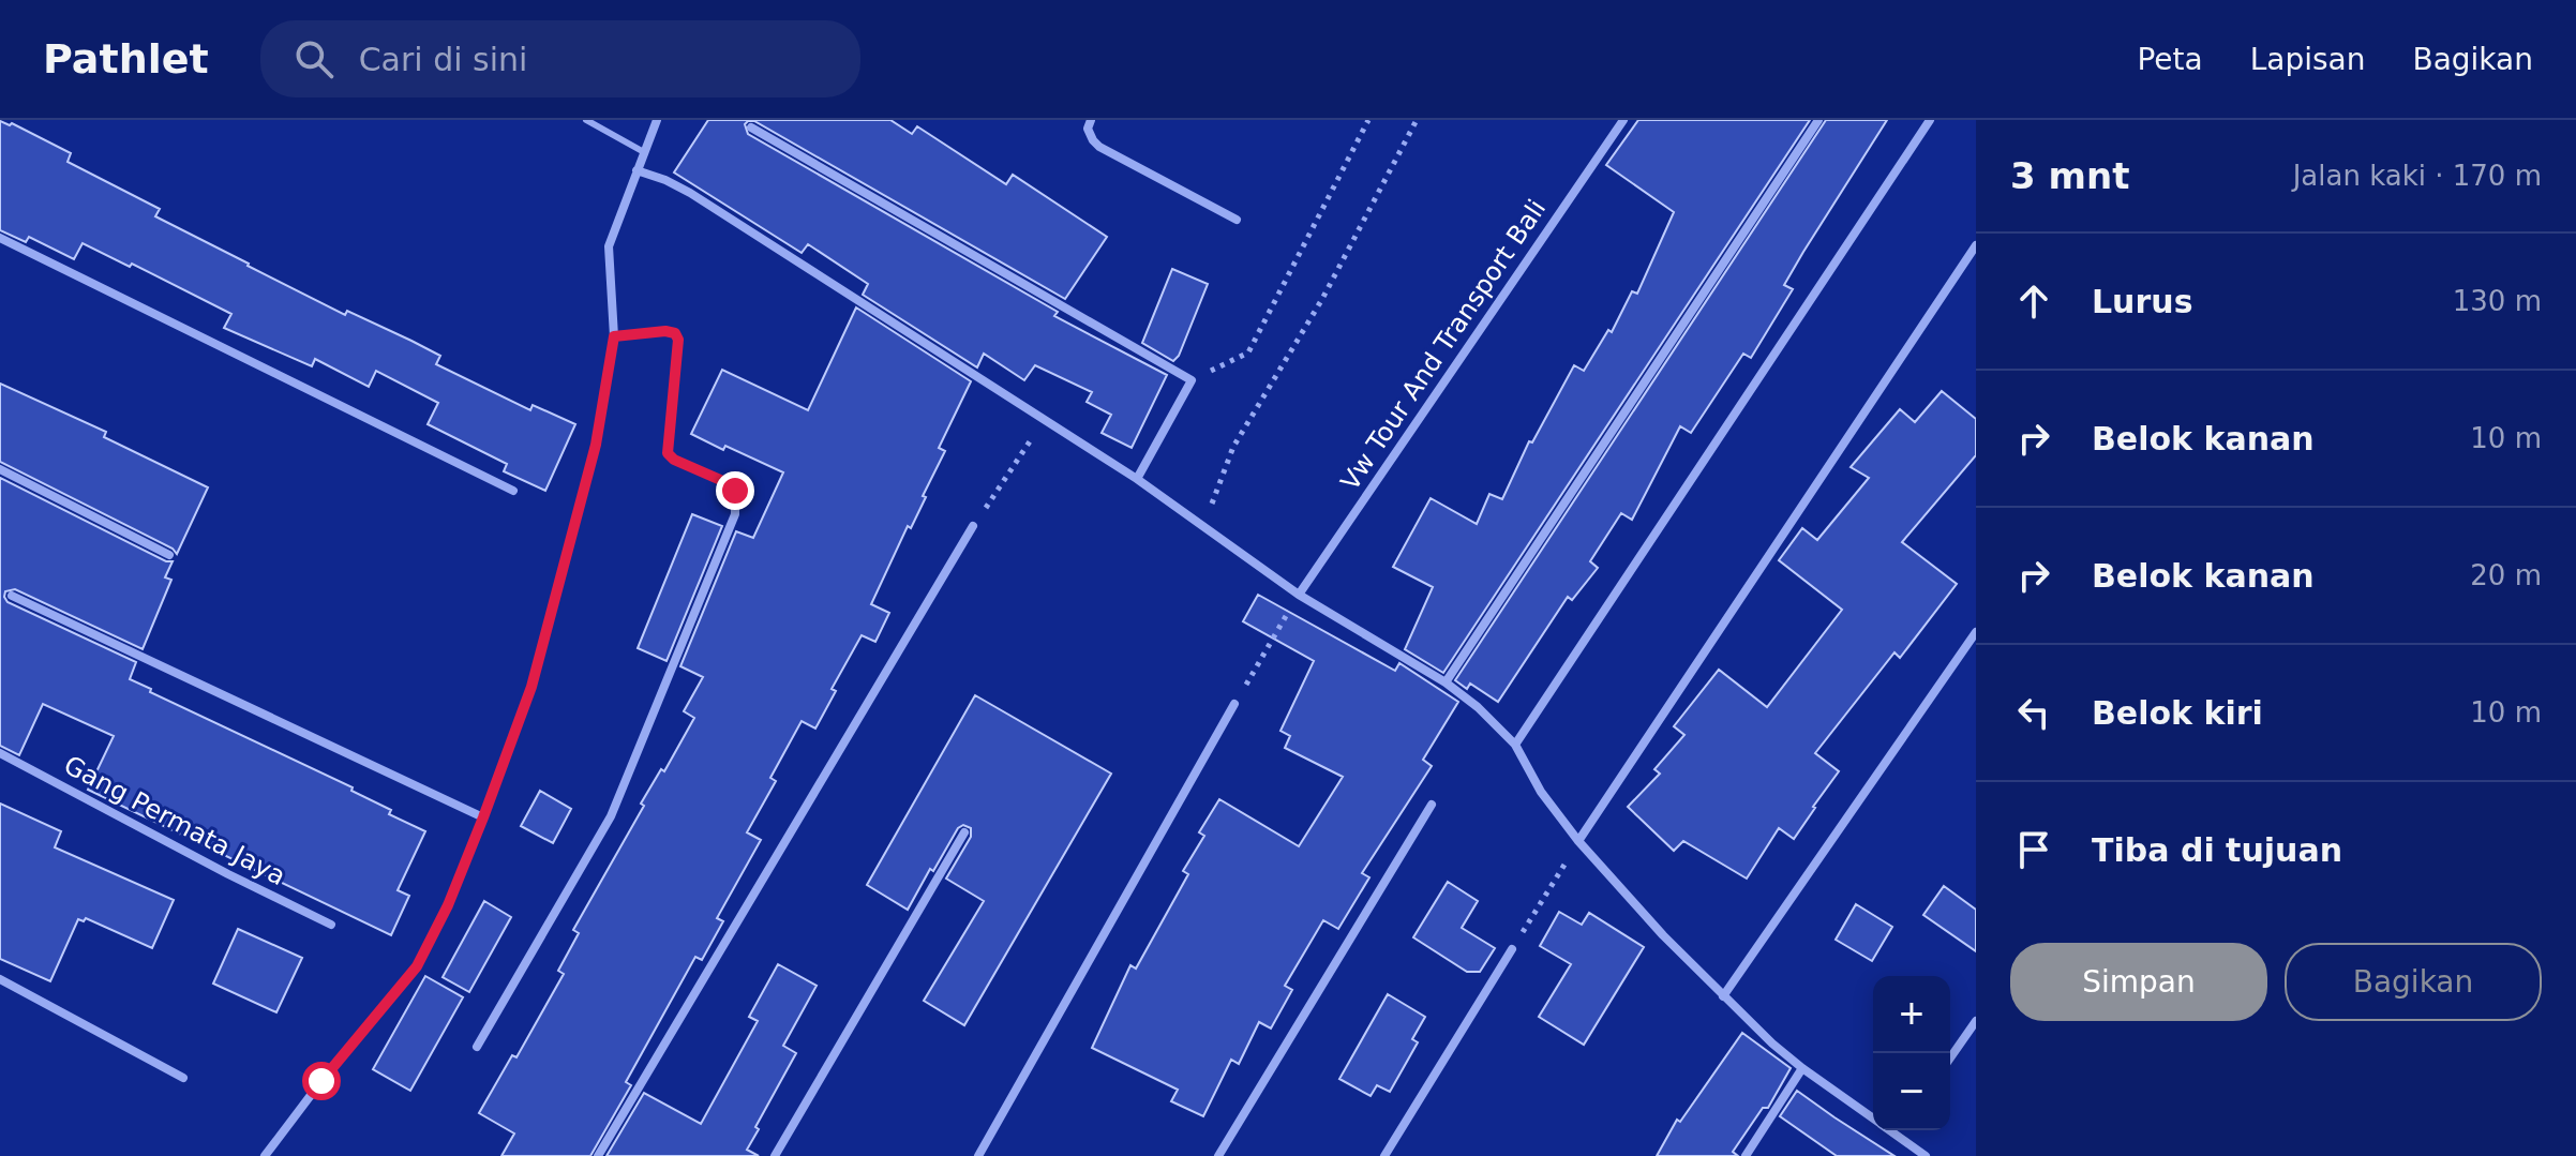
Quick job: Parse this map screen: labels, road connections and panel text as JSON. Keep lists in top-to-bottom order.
{
  "streets": {
    "street": ["Vw Tour And Transport Bali", "Gang Permata Jaya"]
  },
  "page": {
    "header": "Pathlet",
    "search": "Cari di sini",
    "nav": ["Peta", "Lapisan", "Bagikan"],
    "heading": ["3 mnt", "Jalan kaki · 170 m"],
    "list": [
      ["Lurus", "130 m"],
      ["Belok kanan", "10 m"],
      ["Belok kanan", "20 m"],
      ["Belok kiri", "10 m"],
      "Tiba di tujuan"
    ],
    "buttons": ["Simpan", "Bagikan"],
    "map_buttons": ["+", "−"]
  }
}
